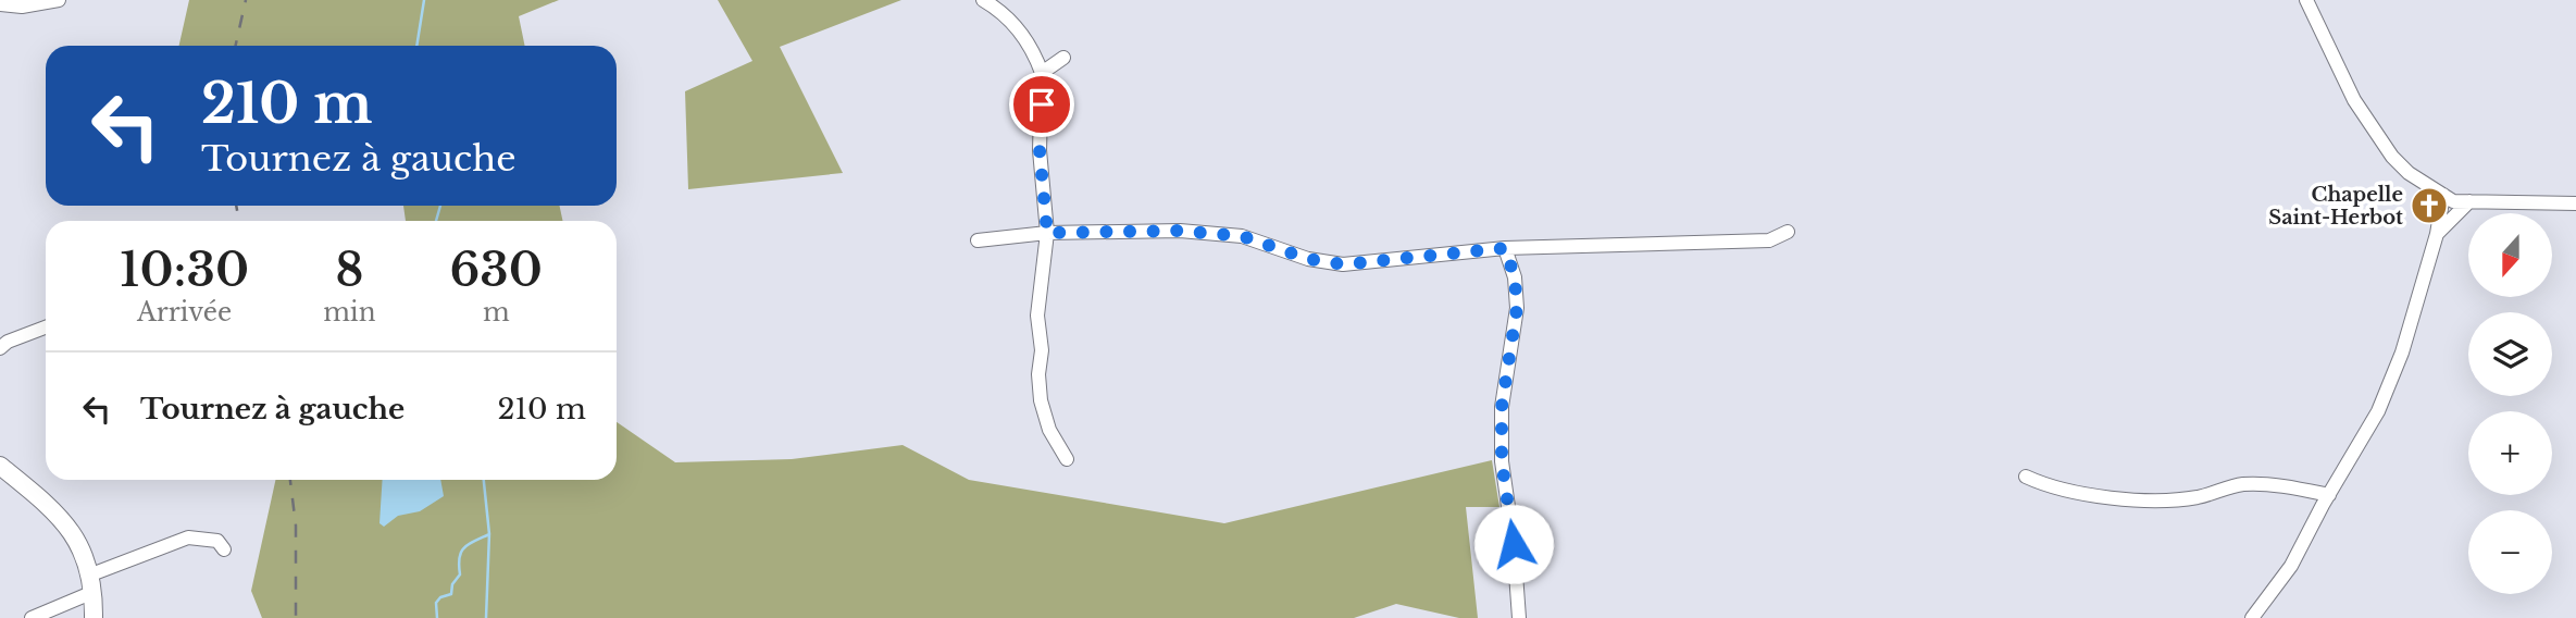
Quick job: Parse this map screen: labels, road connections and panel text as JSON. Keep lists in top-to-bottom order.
{
  "places": {
    "church": ["Chapelle Saint-Herbot"]
  },
  "north": "bottom",
  "page": {
    "turn": ["210 m", "Tournez à gauche"],
    "map_buttons": ["+", "−"],
    "eta": [
      "10:30",
      "Arrivée",
      "8",
      "min",
      "630",
      "m"
    ],
    "list": [
      {
        "name": "Tournez à gauche",
        "value": "210 m"
      }
    ]
  }
}
